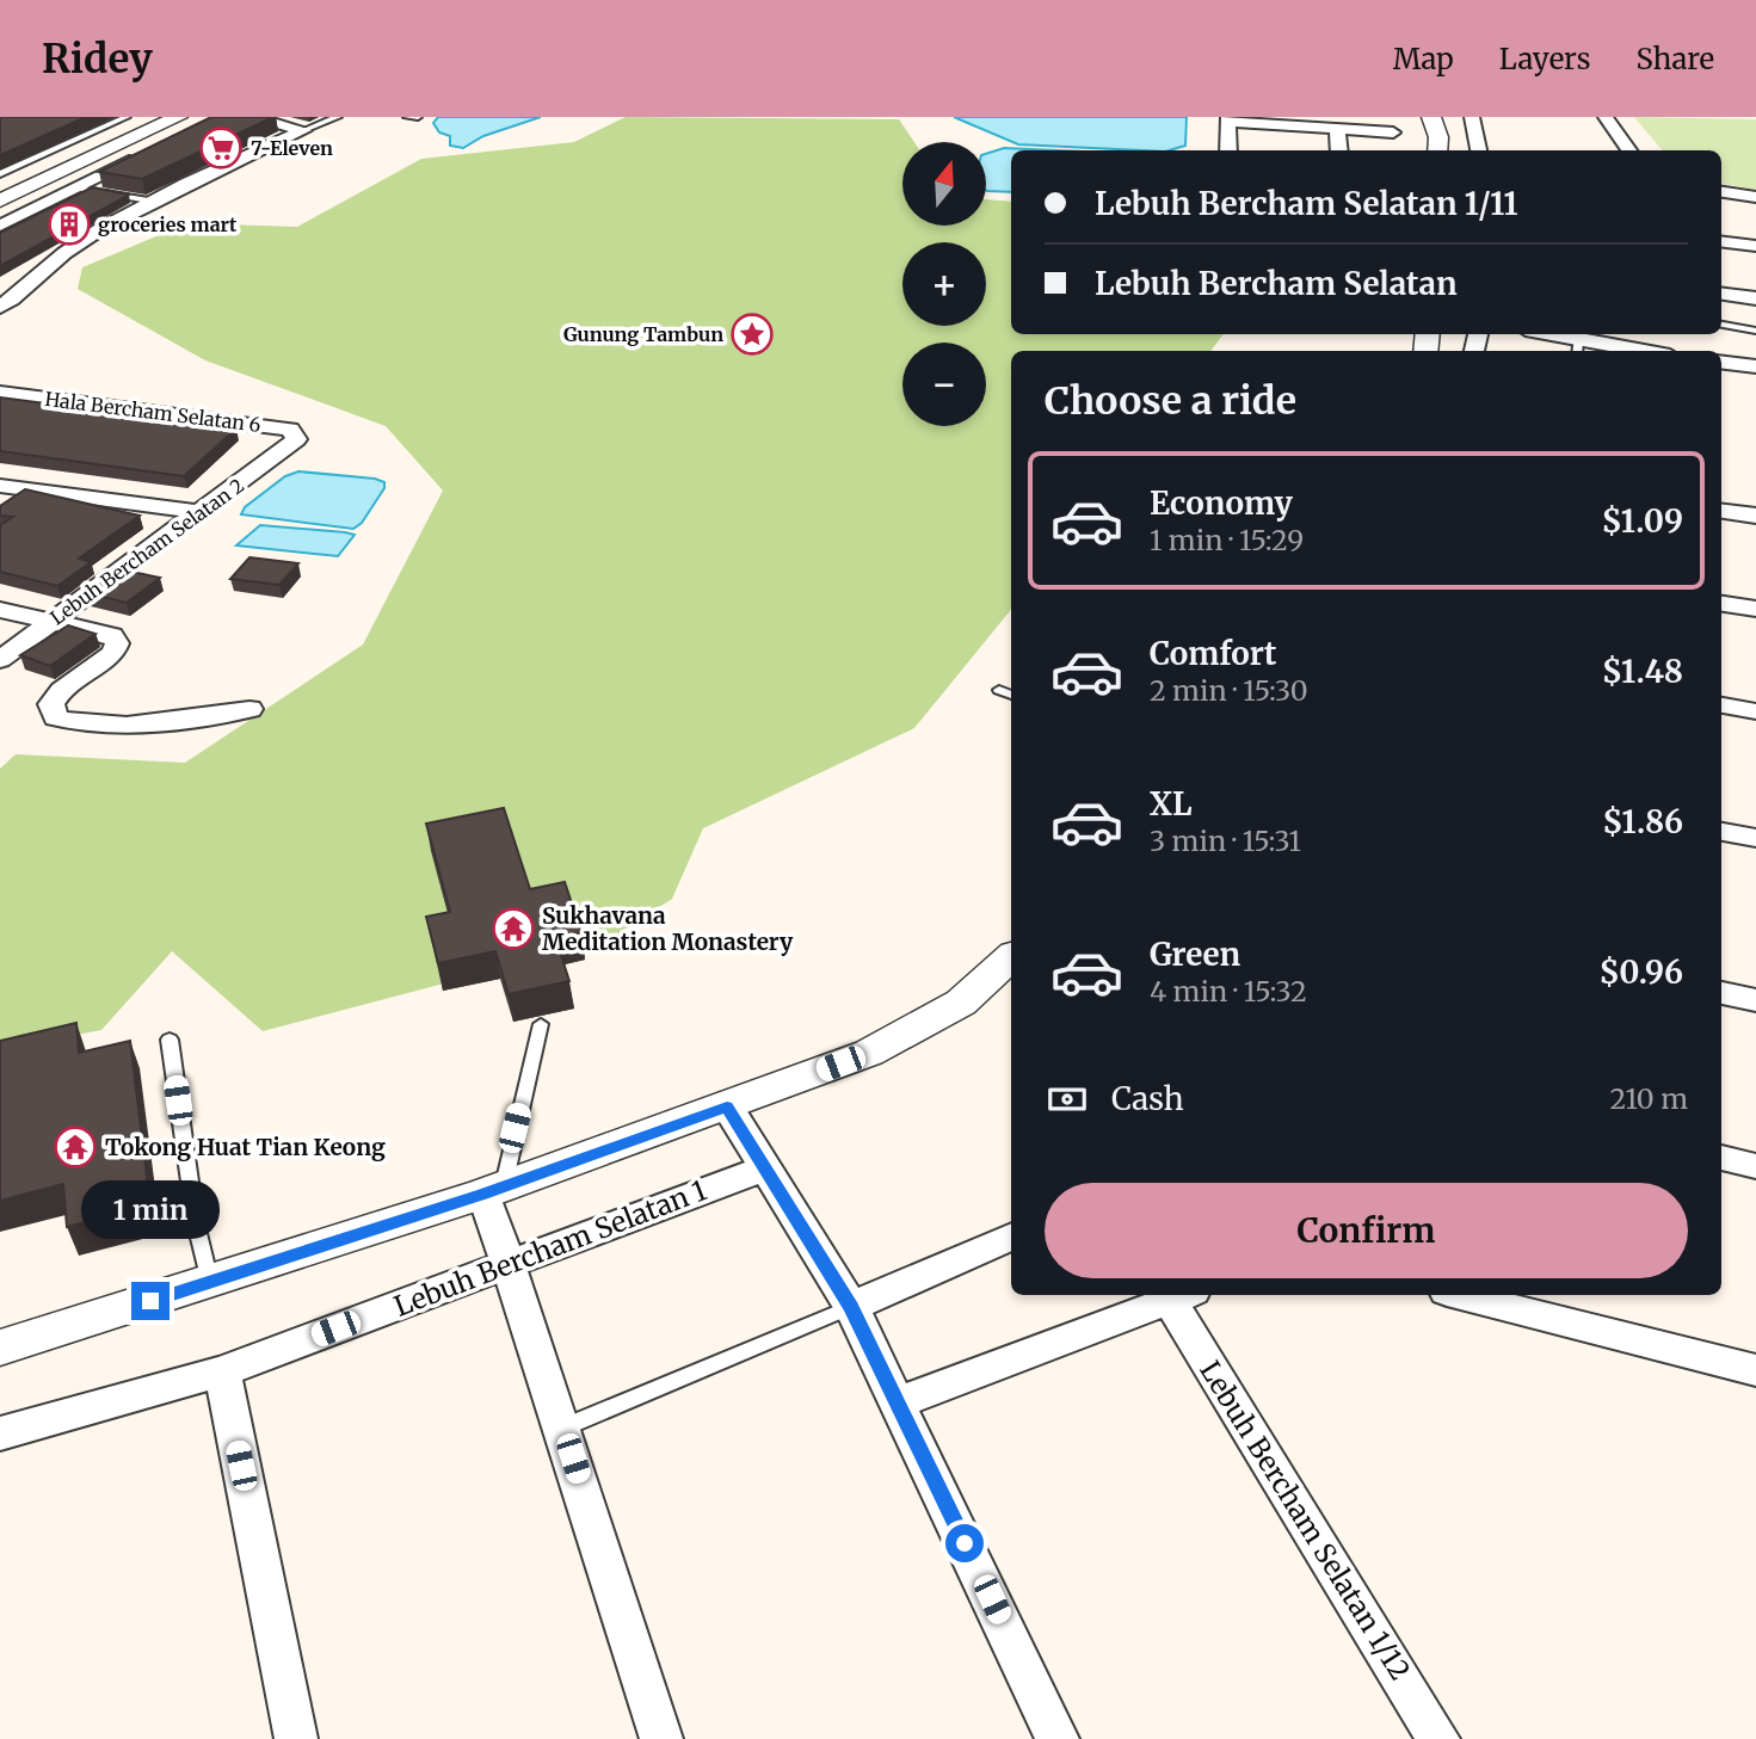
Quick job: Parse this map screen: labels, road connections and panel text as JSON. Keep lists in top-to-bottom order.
{
  "streets": {
    "street": [
      "Hala Bercham Selatan 6",
      "Lebuh Bercham Selatan 2",
      "Lebuh Bercham Selatan 1",
      "Lebuh Bercham Selatan 1/12"
    ]
  },
  "crossings": [
    ["Hala Bercham Selatan 6", "Lebuh Bercham Selatan 2"]
  ],
  "places": {
    "supermarket": ["7-Eleven"],
    "building": ["groceries mart"],
    "place": ["Gunung Tambun"],
    "temple": ["Sukhavana Meditation Monastery", "Tokong Huat Tian Keong"]
  },
  "north": "top",
  "page": {
    "header": "Ridey",
    "nav": ["Map", "Layers", "Share"],
    "map_buttons": ["+", "−"],
    "banner": ["Lebuh Bercham Selatan 1/11", "Lebuh Bercham Selatan"],
    "heading": "Choose a ride",
    "list": [
      {
        "name": "Economy",
        "note": "1 min · 15:29",
        "value": "$1.09"
      },
      {
        "name": "Comfort",
        "note": "2 min · 15:30",
        "value": "$1.48"
      },
      {
        "name": "XL",
        "note": "3 min · 15:31",
        "value": "$1.86"
      },
      {
        "name": "Green",
        "note": "4 min · 15:32",
        "value": "$0.96"
      }
    ],
    "pay": ["Cash", "210 m"],
    "buttons": "Confirm",
    "bubble": "1 min"
  }
}
